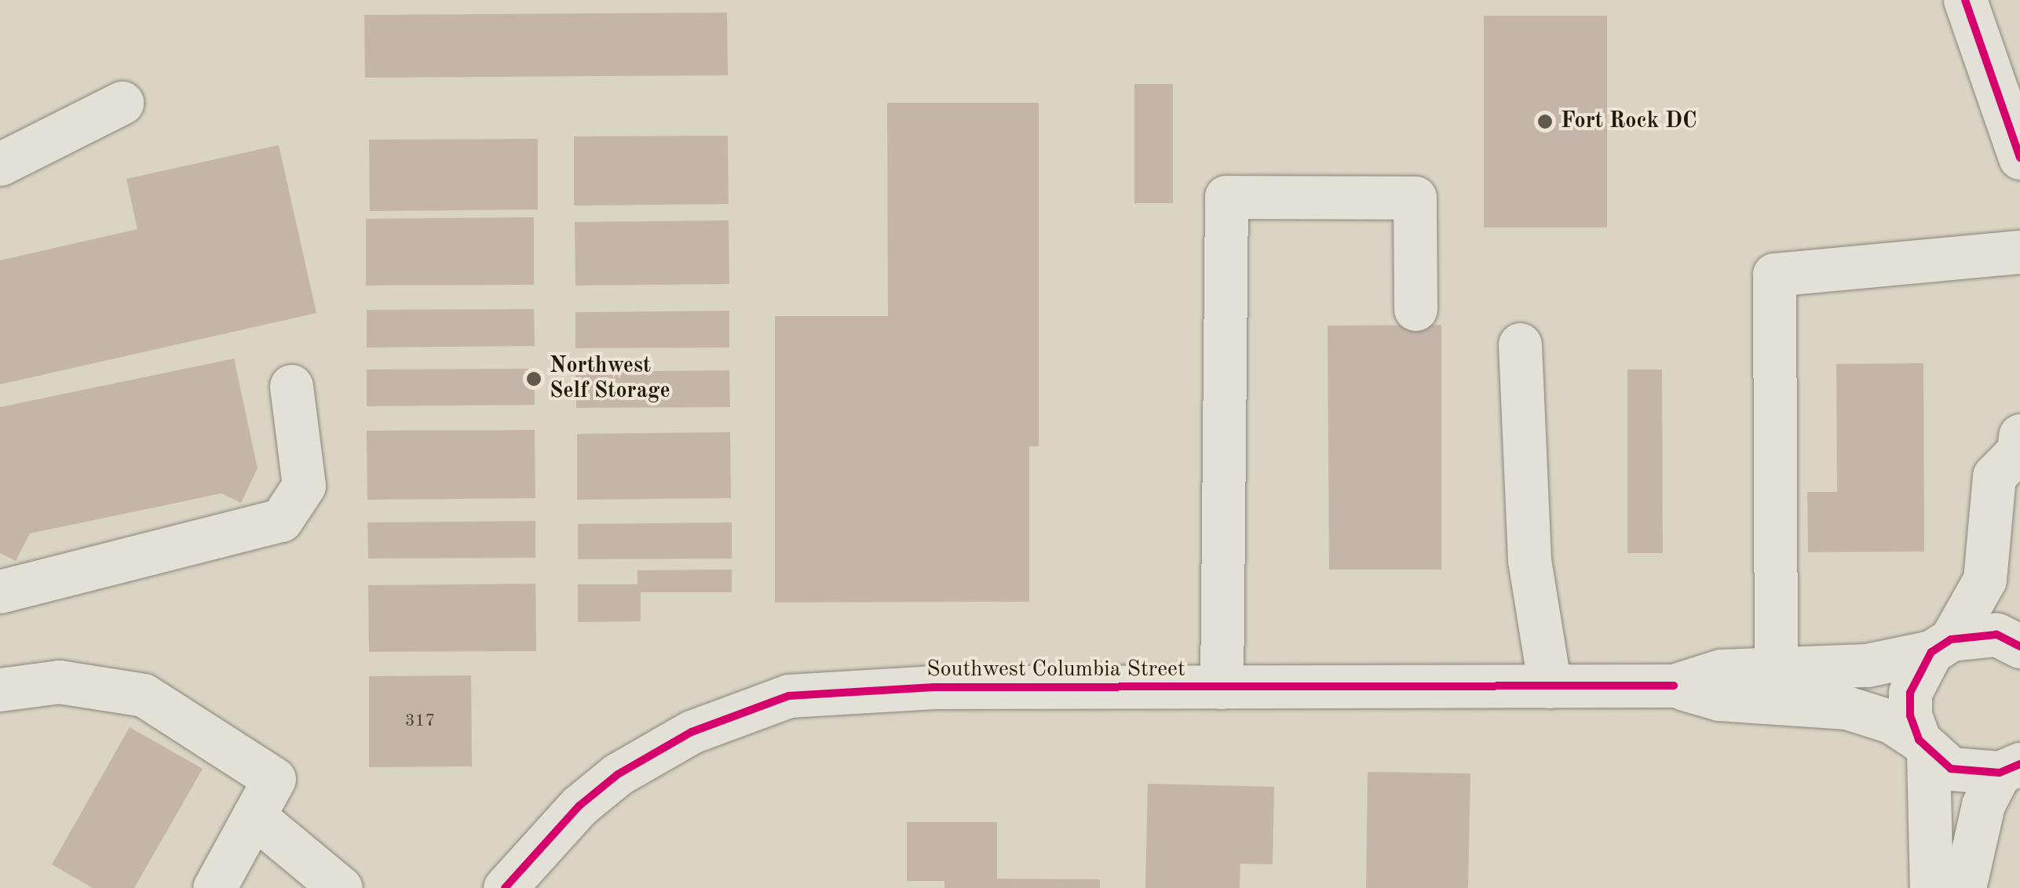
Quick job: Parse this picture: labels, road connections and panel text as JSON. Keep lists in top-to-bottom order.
{
  "streets": {
    "street": ["Southwest Columbia Street"]
  },
  "places": ["Fort Rock DC", "Northwest Self Storage"],
  "house_numbers": ["317"]
}
